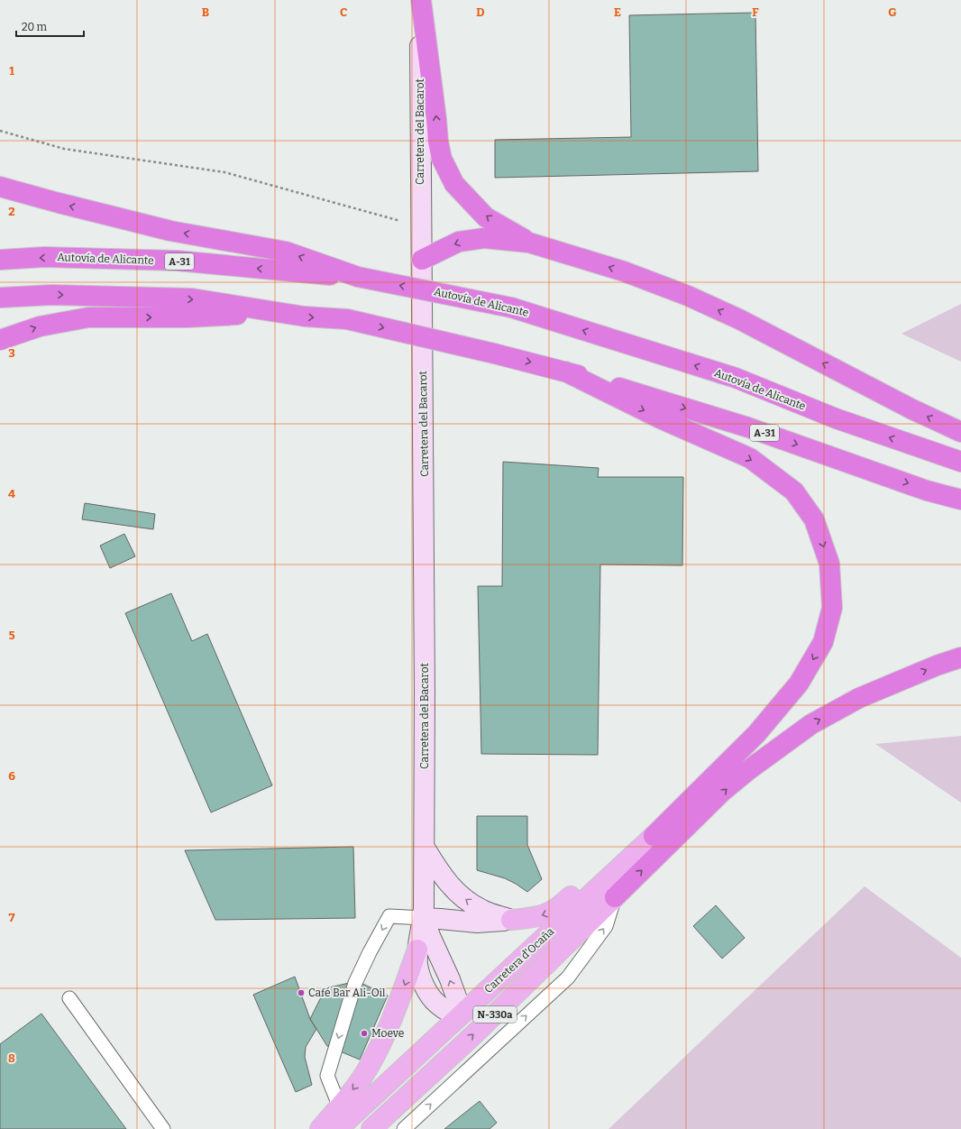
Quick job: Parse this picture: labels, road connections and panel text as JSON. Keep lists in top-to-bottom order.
{
  "streets": {
    "highway": ["Autovía de Alicante", "A-31"],
    "main road": ["Carretera d'Ocaña", "N-330a"],
    "street": ["Carretera del Bacarot"]
  },
  "crossings": [
    ["Carretera del Bacarot", "Carretera d'Ocaña"]
  ],
  "places": ["Café Bar Ali-Oil", "Moeve"],
  "scale_bar": "20 m",
  "grid": {
    "columns": [
      "B",
      "C",
      "D",
      "E",
      "F",
      "G"
    ],
    "rows": [
      "1",
      "2",
      "3",
      "4",
      "5",
      "6",
      "7",
      "8"
    ]
  }
}
